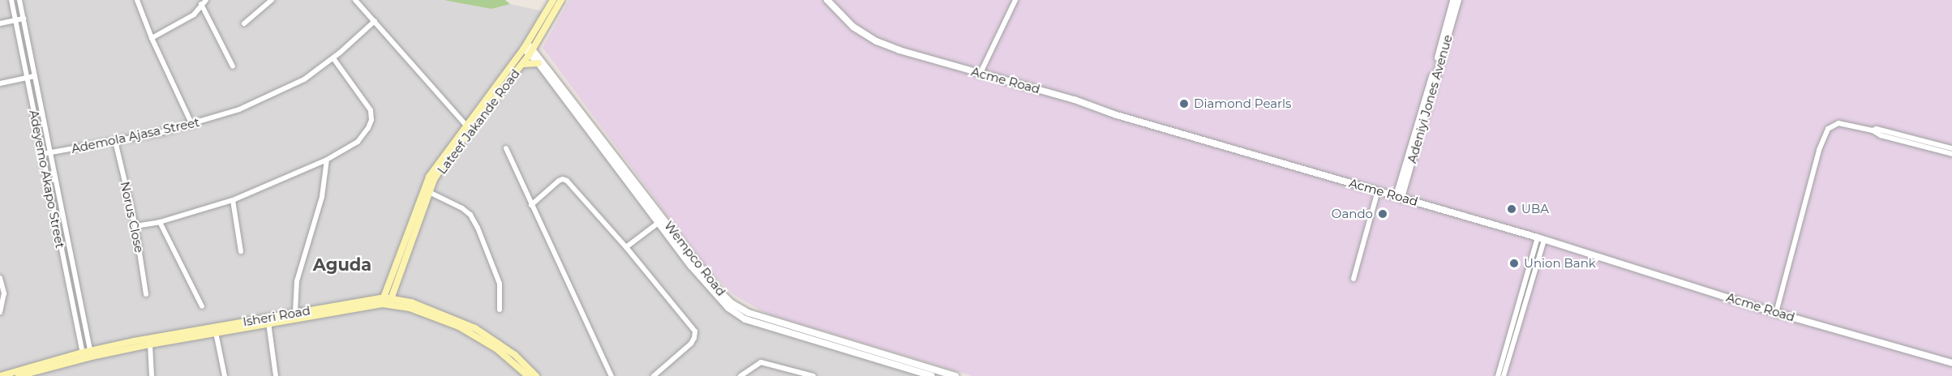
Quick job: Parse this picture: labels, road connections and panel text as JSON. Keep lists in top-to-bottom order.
{
  "streets": {
    "main road": ["Lateef Jakande Road", "Isheri Road"],
    "street": [
      "Acme Road",
      "Adeniyi Jones Avenue",
      "Ademola Ajasa Street",
      "Adeyemo Akapo Street",
      "Norus Close",
      "Wempco Road"
    ]
  },
  "crossings": [
    ["Acme Road", "Adeniyi Jones Avenue"],
    ["Lateef Jakande Road", "Wempco Road"],
    ["Lateef Jakande Road", "Isheri Road"],
    ["Ademola Ajasa Street", "Adeyemo Akapo Street"],
    ["Ademola Ajasa Street", "Norus Close"],
    ["Adeyemo Akapo Street", "Isheri Road"]
  ],
  "districts": ["Aguda"],
  "places": [
    "Diamond Pearls",
    "UBA",
    "Oando",
    "Union Bank"
  ]
}
